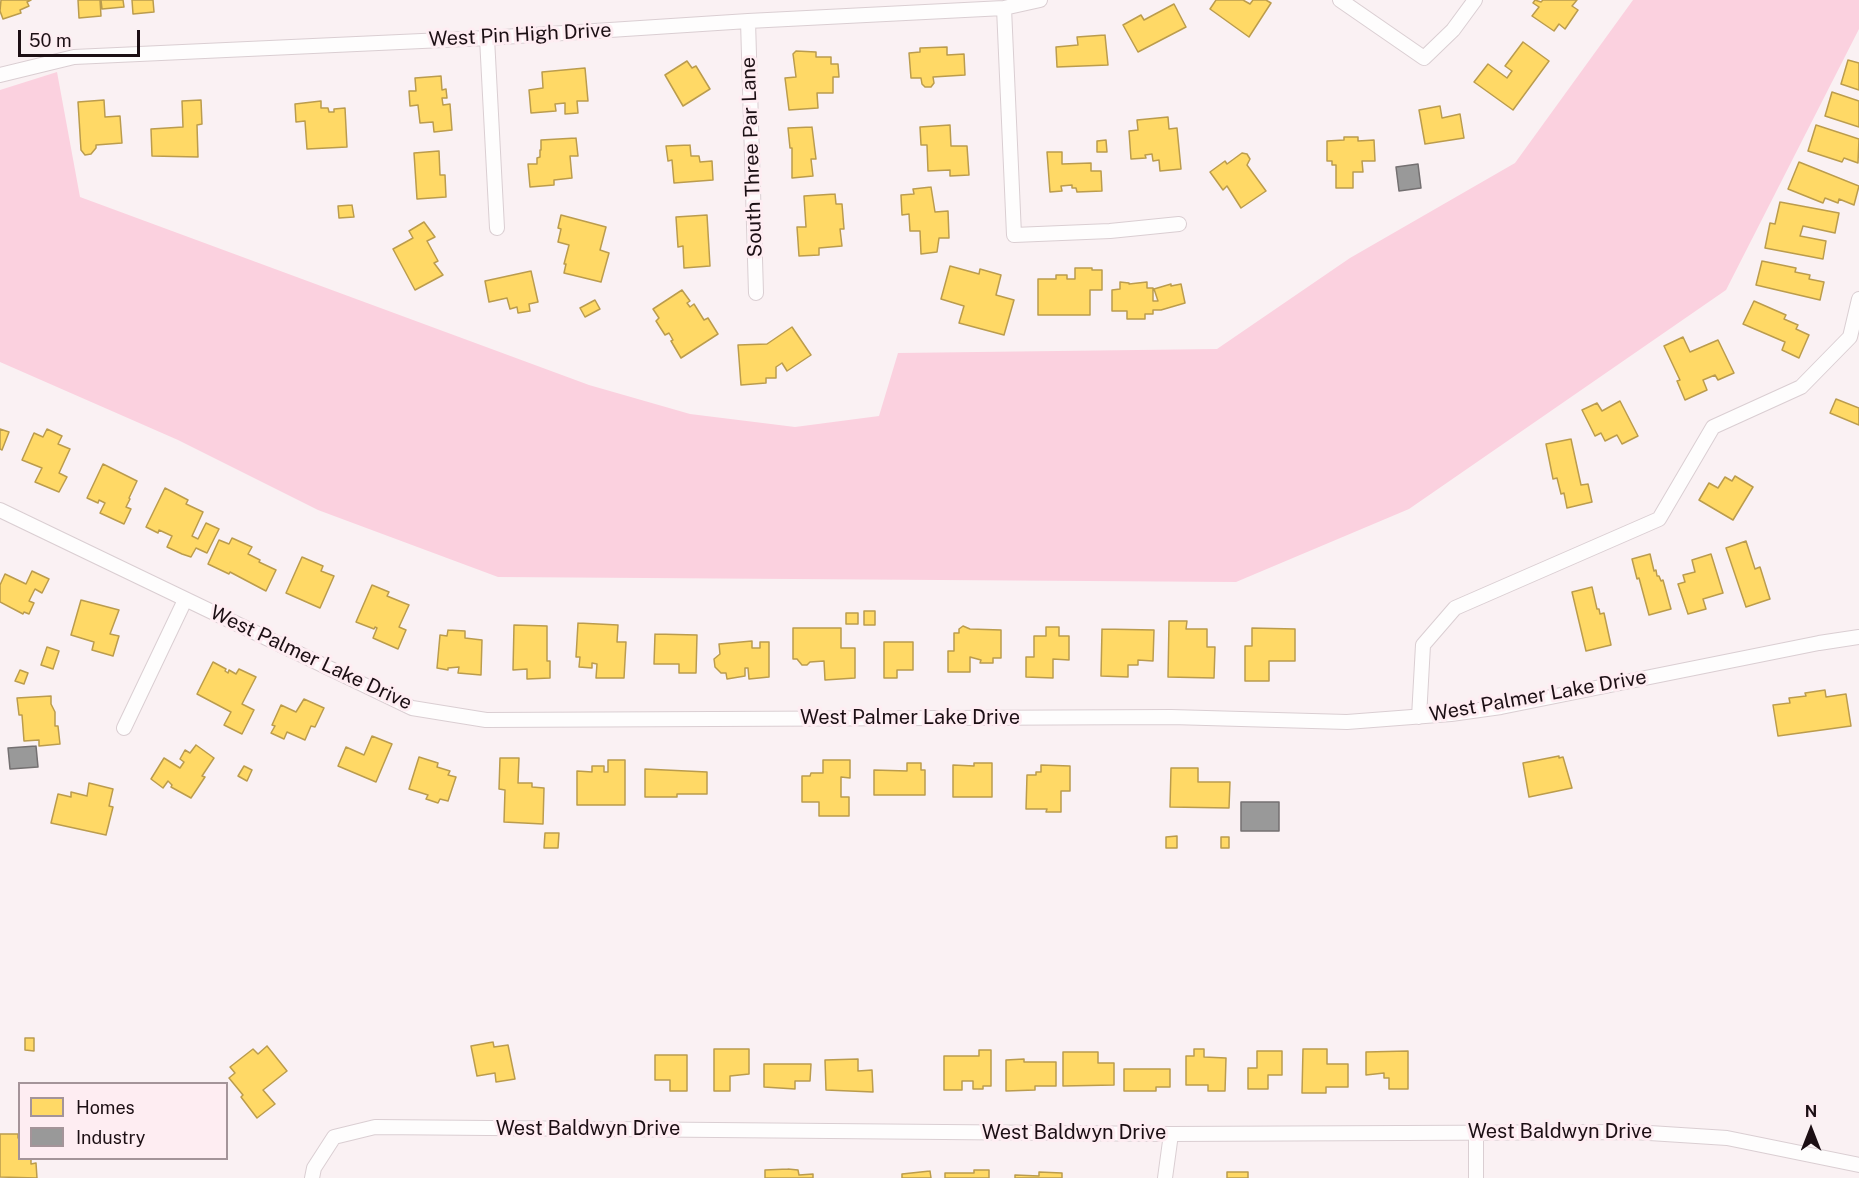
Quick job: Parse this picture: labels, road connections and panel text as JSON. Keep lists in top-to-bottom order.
{
  "streets": {
    "street": [
      "West Pin High Drive",
      "South Three Par Lane",
      "West Palmer Lake Drive",
      "West Baldwyn Drive"
    ]
  },
  "crossings": [
    ["West Pin High Drive", "South Three Par Lane"]
  ],
  "legend": ["Homes", "Industry"],
  "scale_bar": "50 m",
  "north": "top"
}
